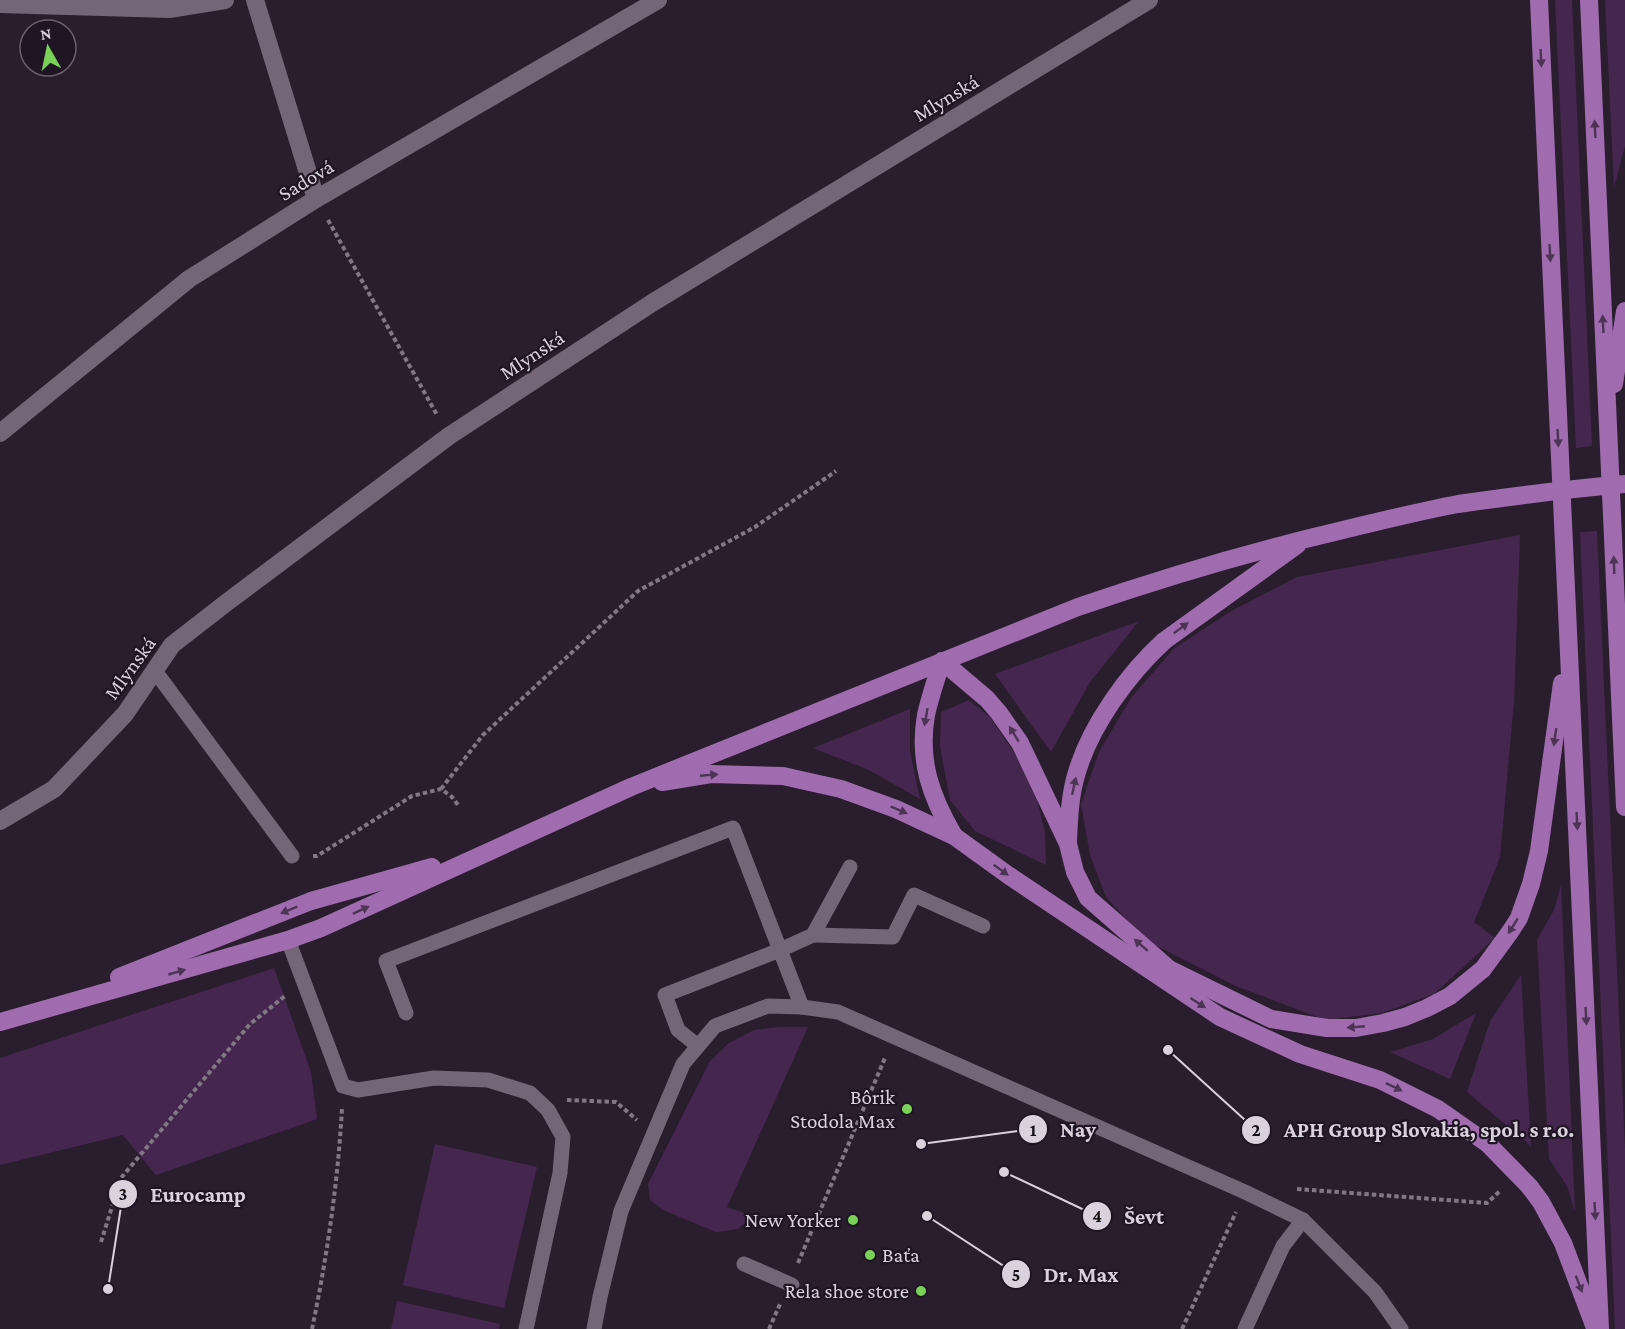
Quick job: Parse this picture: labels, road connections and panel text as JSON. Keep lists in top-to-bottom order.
{
  "streets": {
    "street": ["Mlynská", "Sadová"]
  },
  "places": [
    "APH Group Slovakia, spol. s r.o.",
    "Bôrik Stodola Max",
    "Nay",
    "Ševt",
    "Dr. Max",
    "New Yorker",
    "Baťa",
    "Eurocamp",
    "Rela shoe store"
  ],
  "north": "top"
}
